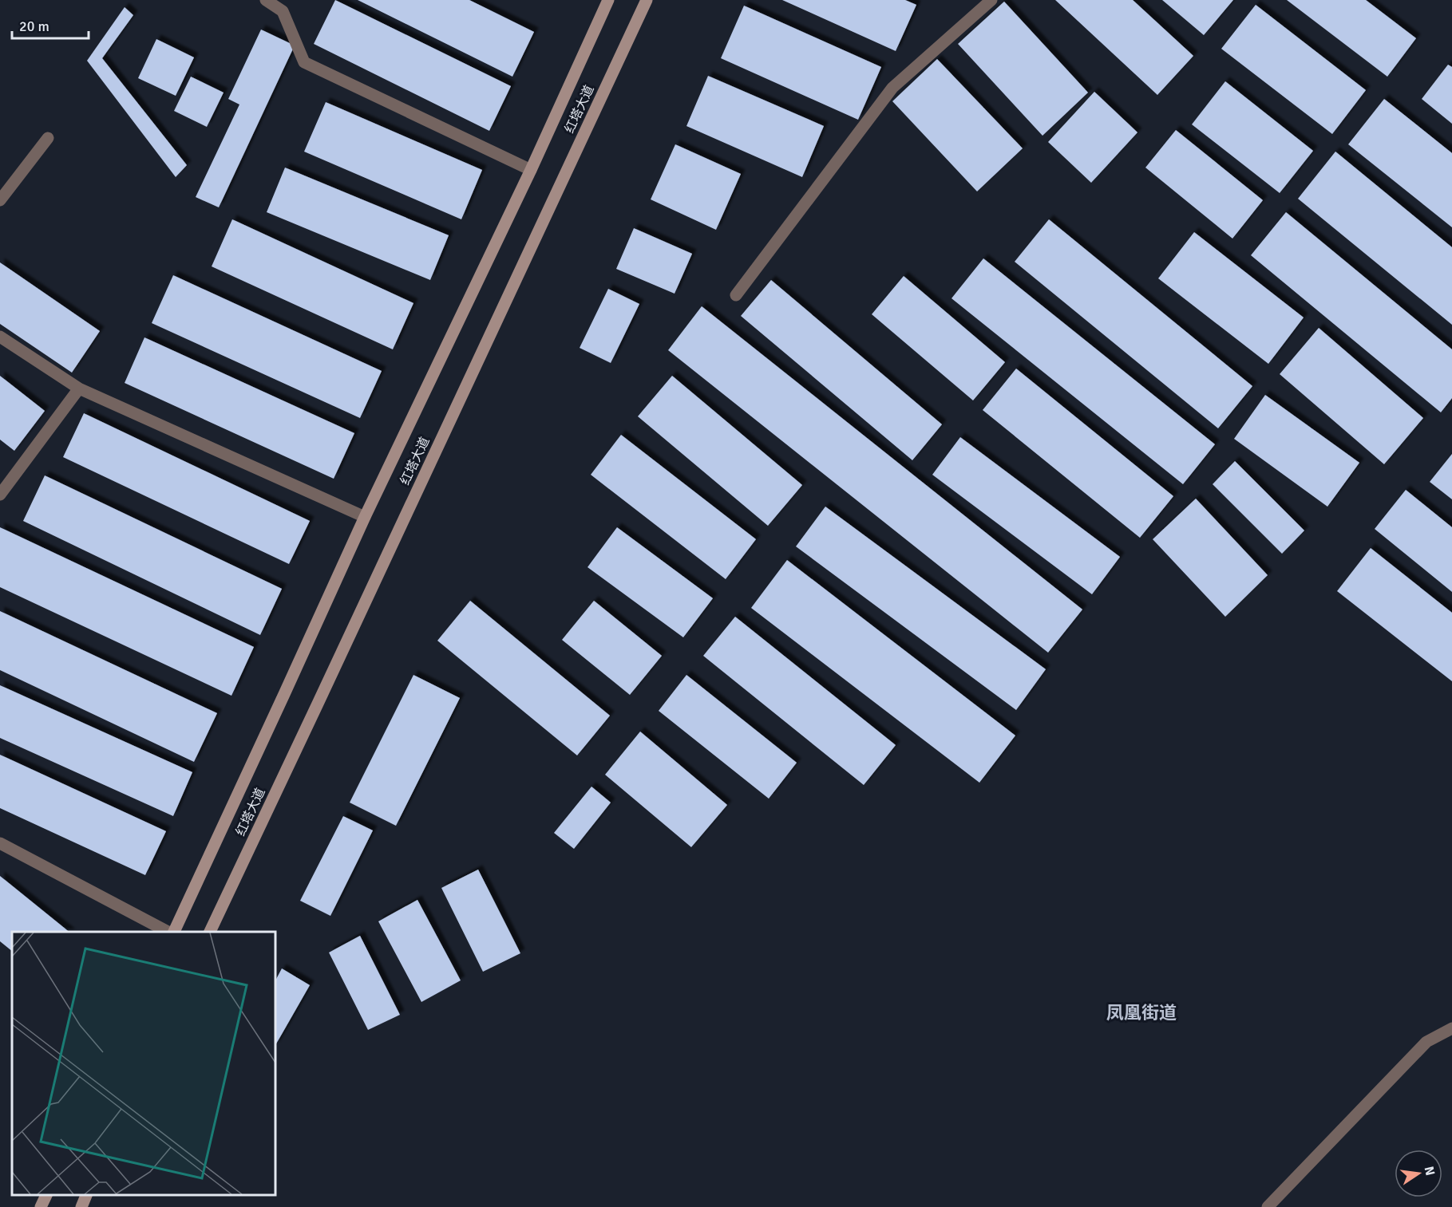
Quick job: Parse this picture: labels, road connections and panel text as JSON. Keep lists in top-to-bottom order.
{
  "streets": {
    "main road": ["红塔大道"]
  },
  "districts": ["凤凰街道"],
  "scale_bar": "20 m",
  "north": "right"
}
